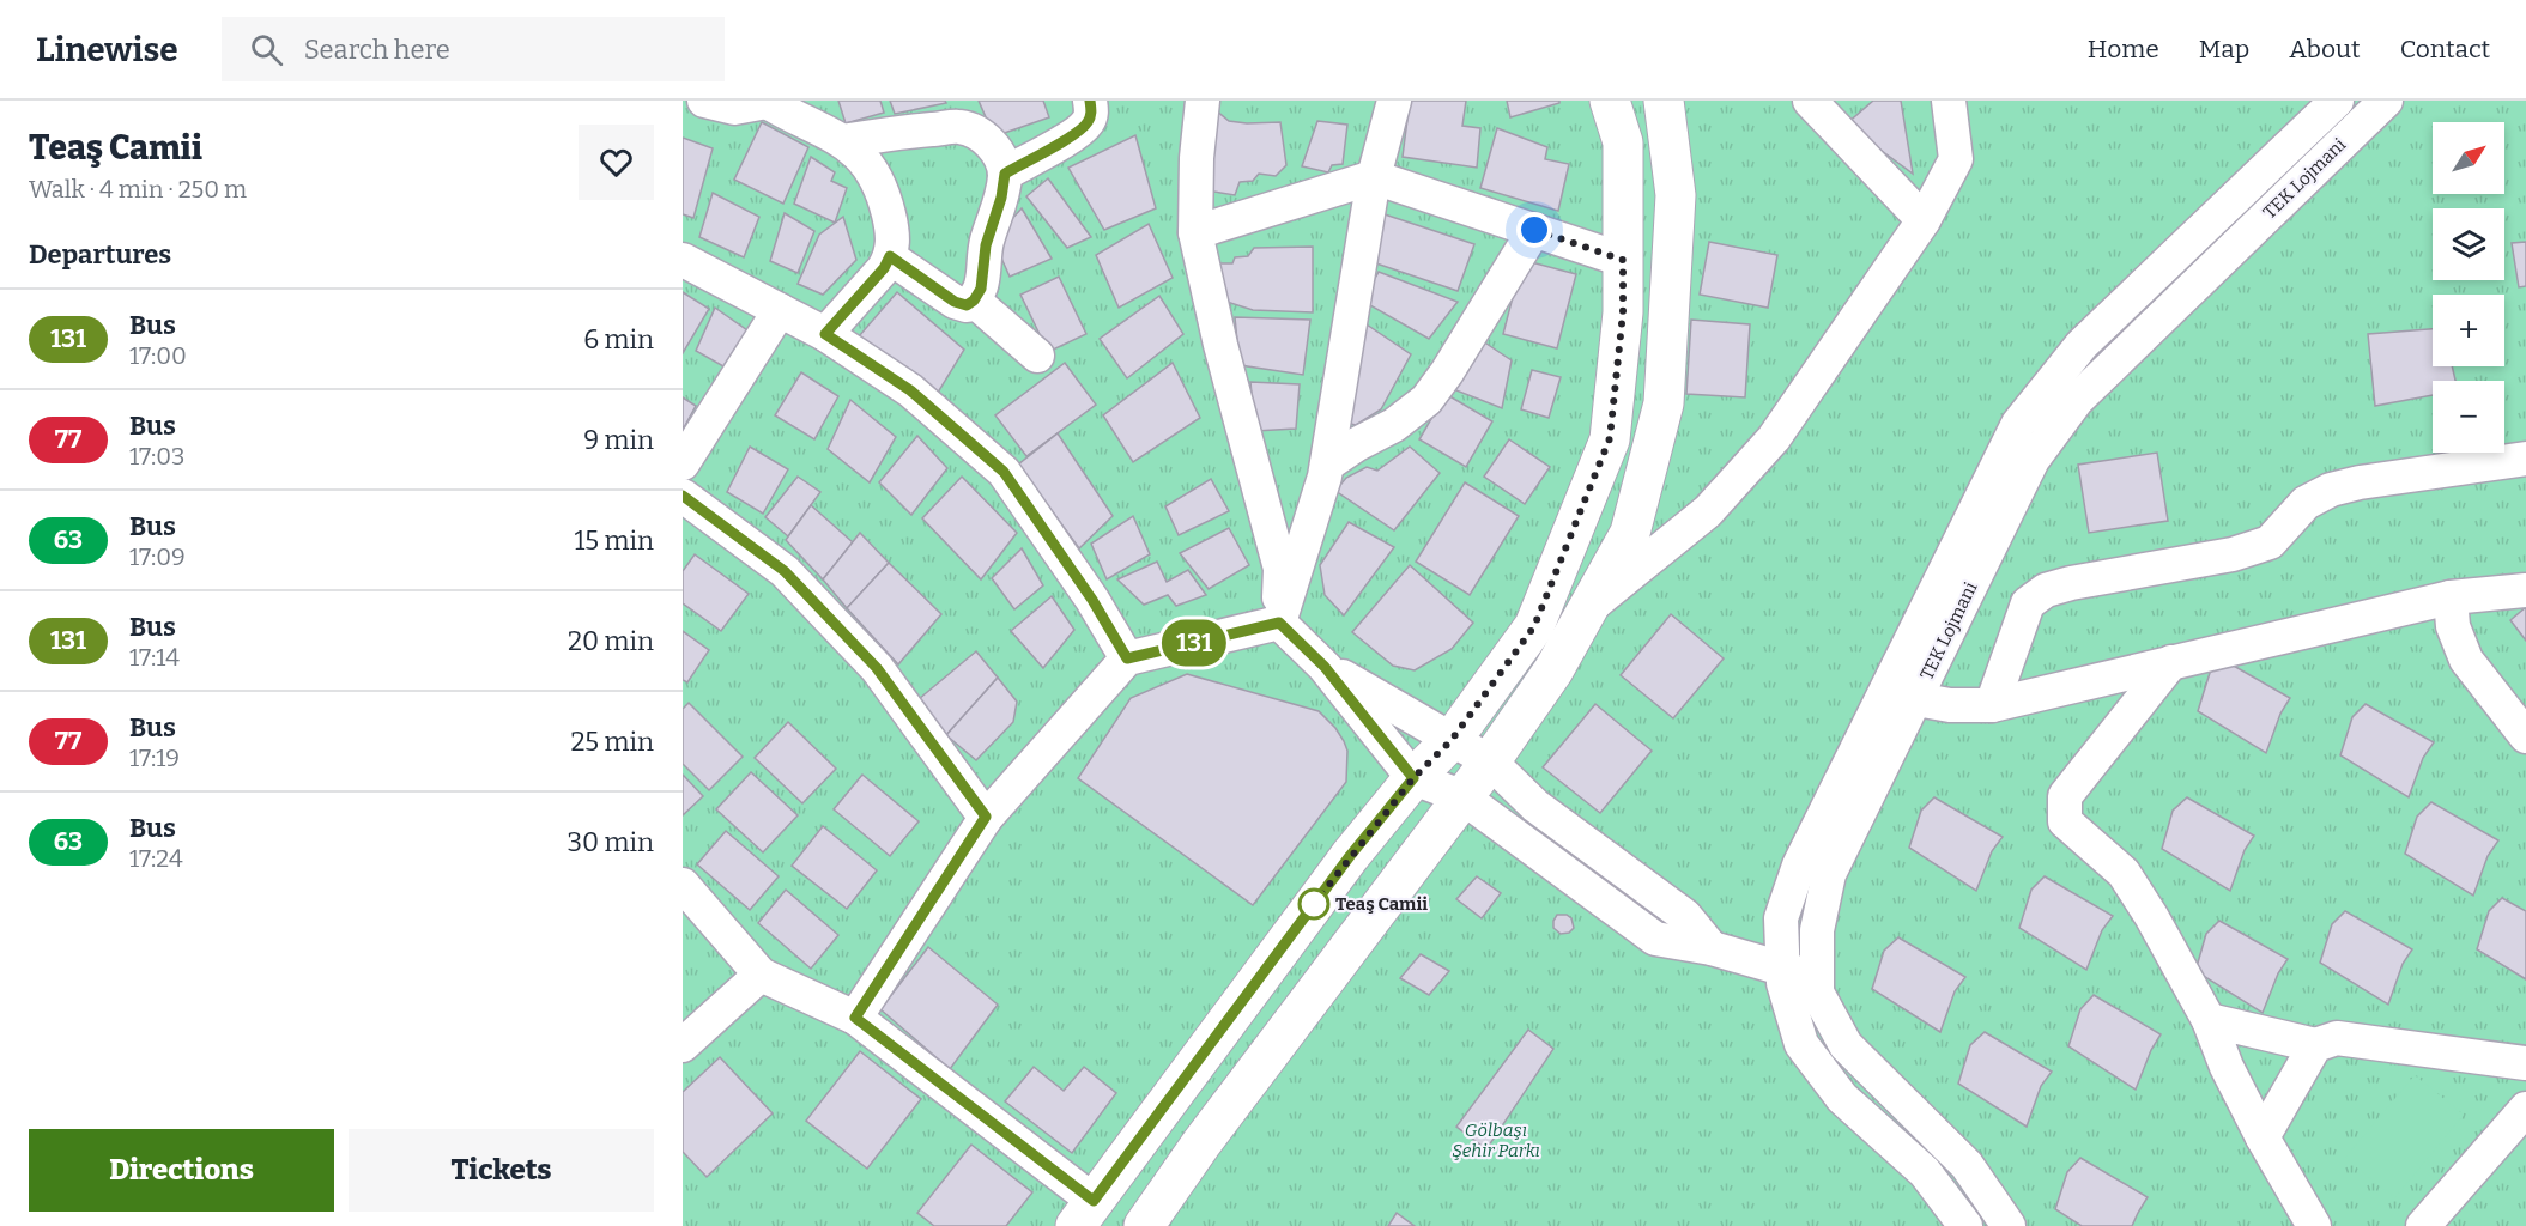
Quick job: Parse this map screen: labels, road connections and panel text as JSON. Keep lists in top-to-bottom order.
{
  "streets": {
    "street": ["TEK Lojmani"]
  },
  "parks": ["Gölbaşı Şehir Parkı"],
  "places": ["Teaş Camii"],
  "lines": ["bus line 131"],
  "north": "top right",
  "page": {
    "header": "Linewise",
    "search": "Search here",
    "nav": [
      "Home",
      "Map",
      "About",
      "Contact"
    ],
    "heading": [
      ["Teaş Camii", "Walk · 4 min · 250 m"],
      "Departures"
    ],
    "on_map": "131",
    "map_buttons": ["+", "−"],
    "list": [
      {
        "mark": "131",
        "name": "Bus",
        "note": "17:00",
        "value": "6 min"
      },
      {
        "mark": "77",
        "name": "Bus",
        "note": "17:03",
        "value": "9 min"
      },
      {
        "mark": "63",
        "name": "Bus",
        "note": "17:09",
        "value": "15 min"
      },
      {
        "mark": "131",
        "name": "Bus",
        "note": "17:14",
        "value": "20 min"
      },
      {
        "mark": "77",
        "name": "Bus",
        "note": "17:19",
        "value": "25 min"
      },
      {
        "mark": "63",
        "name": "Bus",
        "note": "17:24",
        "value": "30 min"
      }
    ],
    "buttons": ["Directions", "Tickets"]
  }
}
